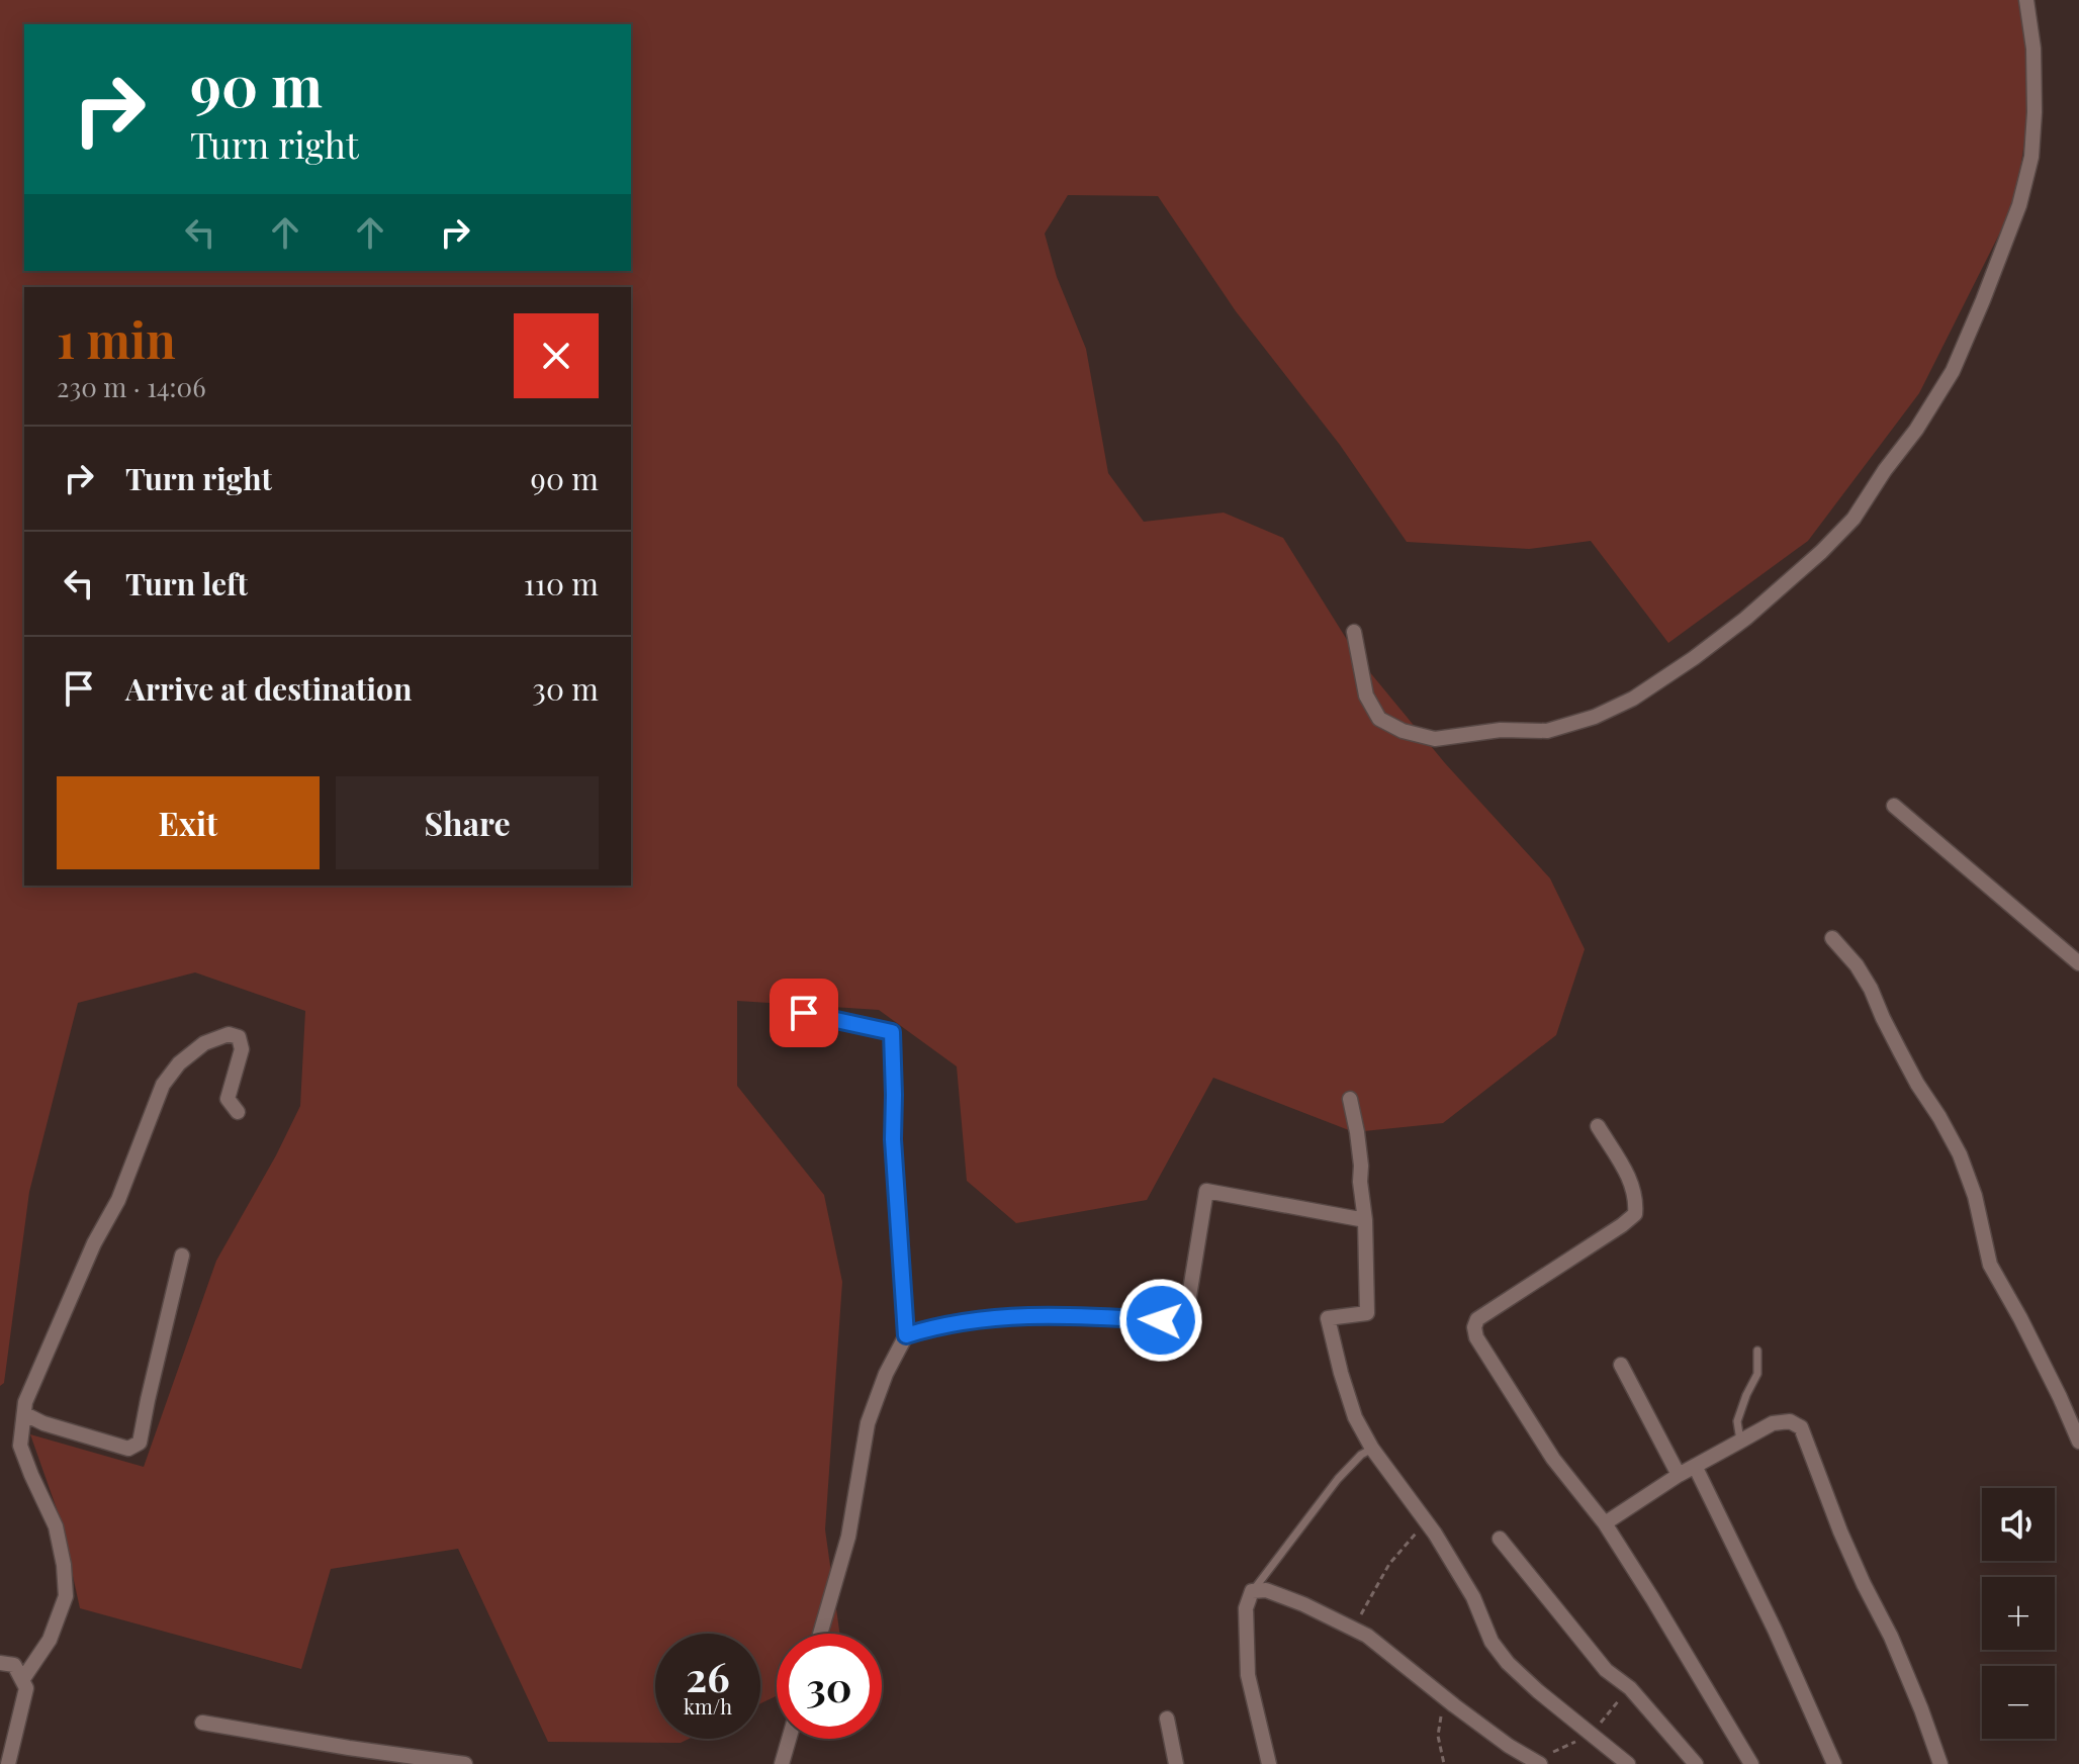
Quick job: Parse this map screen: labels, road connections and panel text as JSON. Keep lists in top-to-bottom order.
{
  "page": {
    "turn": ["90 m", "Turn right"],
    "heading": ["1 min", "230 m · 14:06"],
    "list": [
      {
        "name": "Turn right",
        "value": "90 m"
      },
      {
        "name": "Turn left",
        "value": "110 m"
      },
      {
        "name": "Arrive at destination",
        "value": "30 m"
      }
    ],
    "buttons": ["Exit", "Share"],
    "map_buttons": ["+", "−"],
    "speed": "26 km/h",
    "limit": "30"
  }
}
